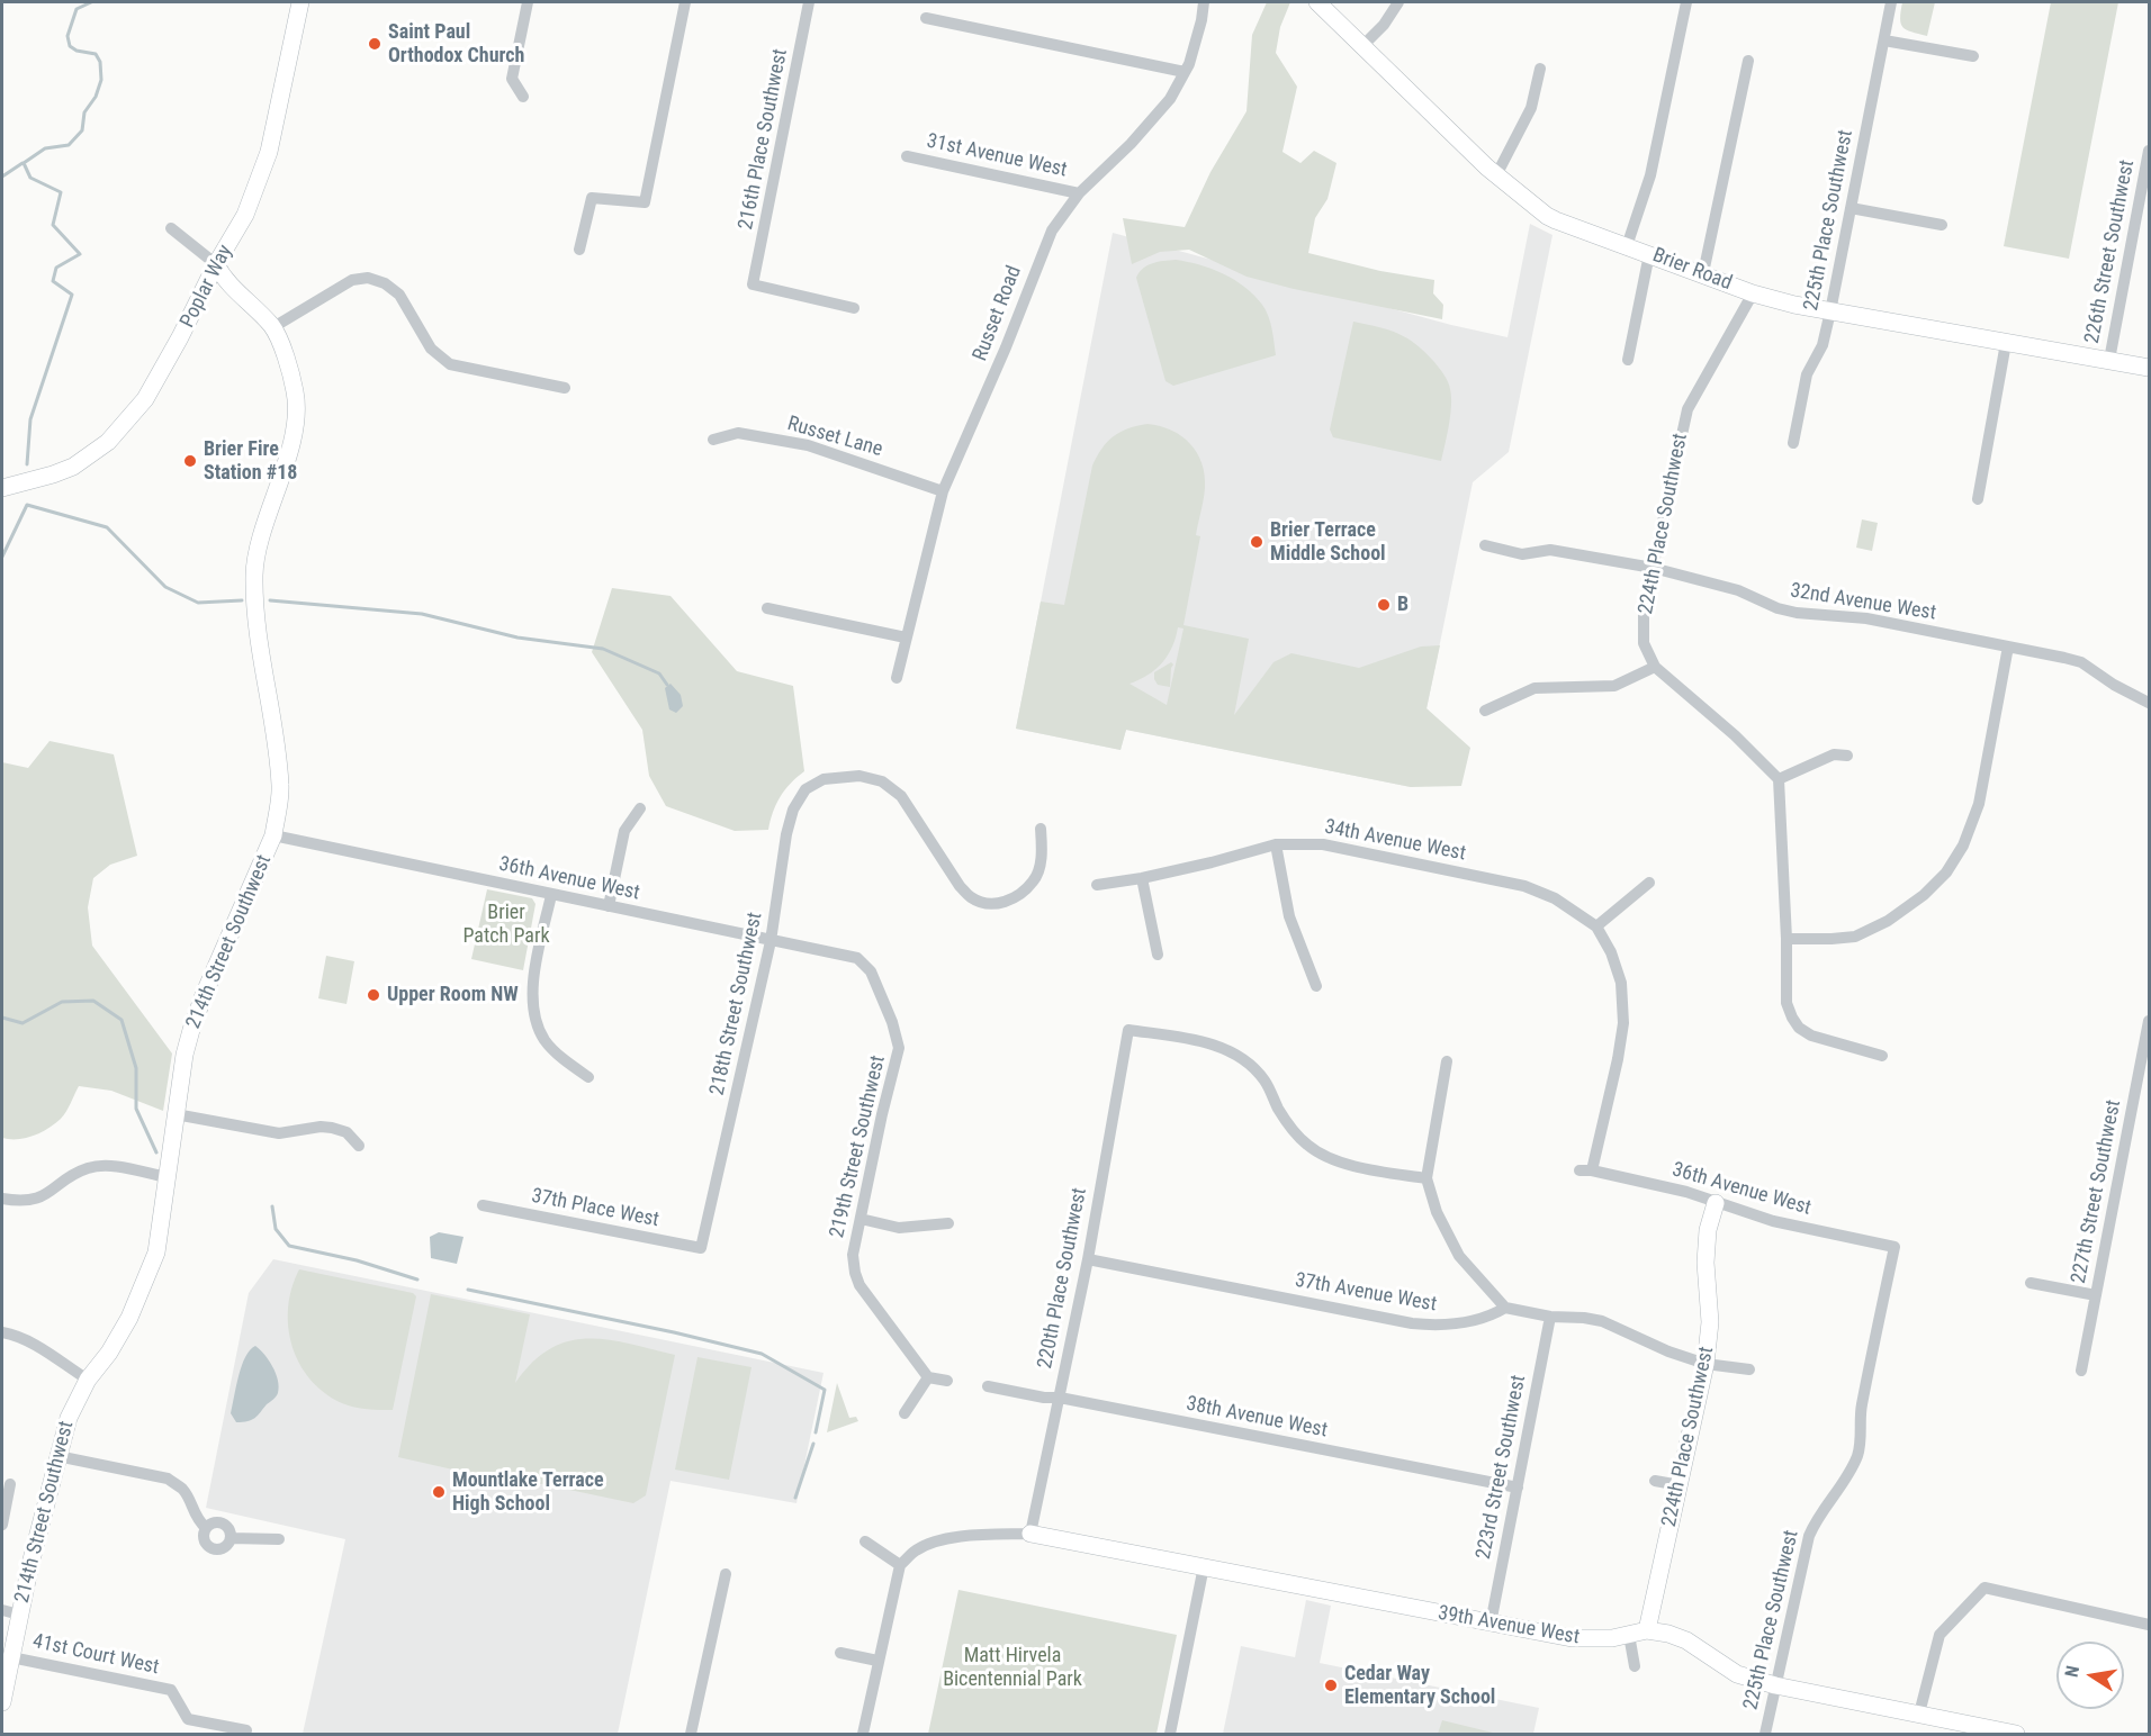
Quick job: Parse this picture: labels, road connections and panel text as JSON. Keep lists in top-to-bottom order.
{
  "streets": {
    "street": [
      "216th Place Southwest",
      "31st Avenue West",
      "225th Place Southwest",
      "226th Street Southwest",
      "Brier Road",
      "Poplar Way",
      "Russet Road",
      "Russet Lane",
      "224th Place Southwest",
      "32nd Avenue West",
      "34th Avenue West",
      "36th Avenue West",
      "214th Street Southwest",
      "218th Street Southwest",
      "219th Street Southwest",
      "227th Street Southwest",
      "37th Place West",
      "220th Place Southwest",
      "37th Avenue West",
      "38th Avenue West",
      "223rd Street Southwest",
      "39th Avenue West",
      "41st Court West"
    ]
  },
  "crossings": [
    ["31st Avenue West", "Russet Road"],
    ["225th Place Southwest", "Brier Road"],
    ["225th Place Southwest", "36th Avenue West"],
    ["225th Place Southwest", "39th Avenue West"],
    ["226th Street Southwest", "Brier Road"],
    ["Brier Road", "224th Place Southwest"],
    ["Poplar Way", "214th Street Southwest"],
    ["Russet Road", "Russet Lane"],
    ["224th Place Southwest", "32nd Avenue West"],
    ["224th Place Southwest", "36th Avenue West"],
    ["224th Place Southwest", "39th Avenue West"],
    ["36th Avenue West", "214th Street Southwest"],
    ["36th Avenue West", "218th Street Southwest"],
    ["36th Avenue West", "219th Street Southwest"],
    ["214th Street Southwest", "41st Court West"],
    ["218th Street Southwest", "37th Place West"],
    ["220th Place Southwest", "37th Avenue West"],
    ["220th Place Southwest", "38th Avenue West"],
    ["220th Place Southwest", "39th Avenue West"],
    ["38th Avenue West", "223rd Street Southwest"],
    ["223rd Street Southwest", "39th Avenue West"]
  ],
  "parks": ["Brier Patch Park", "Matt Hirvela Bicentennial Park"],
  "places": [
    "Saint Paul Orthodox Church",
    "Brier Fire Station #18",
    "Brier Terrace Middle School",
    "B",
    "Upper Room NW",
    "Mountlake Terrace High School",
    "Cedar Way Elementary School"
  ],
  "north": "left"
}
